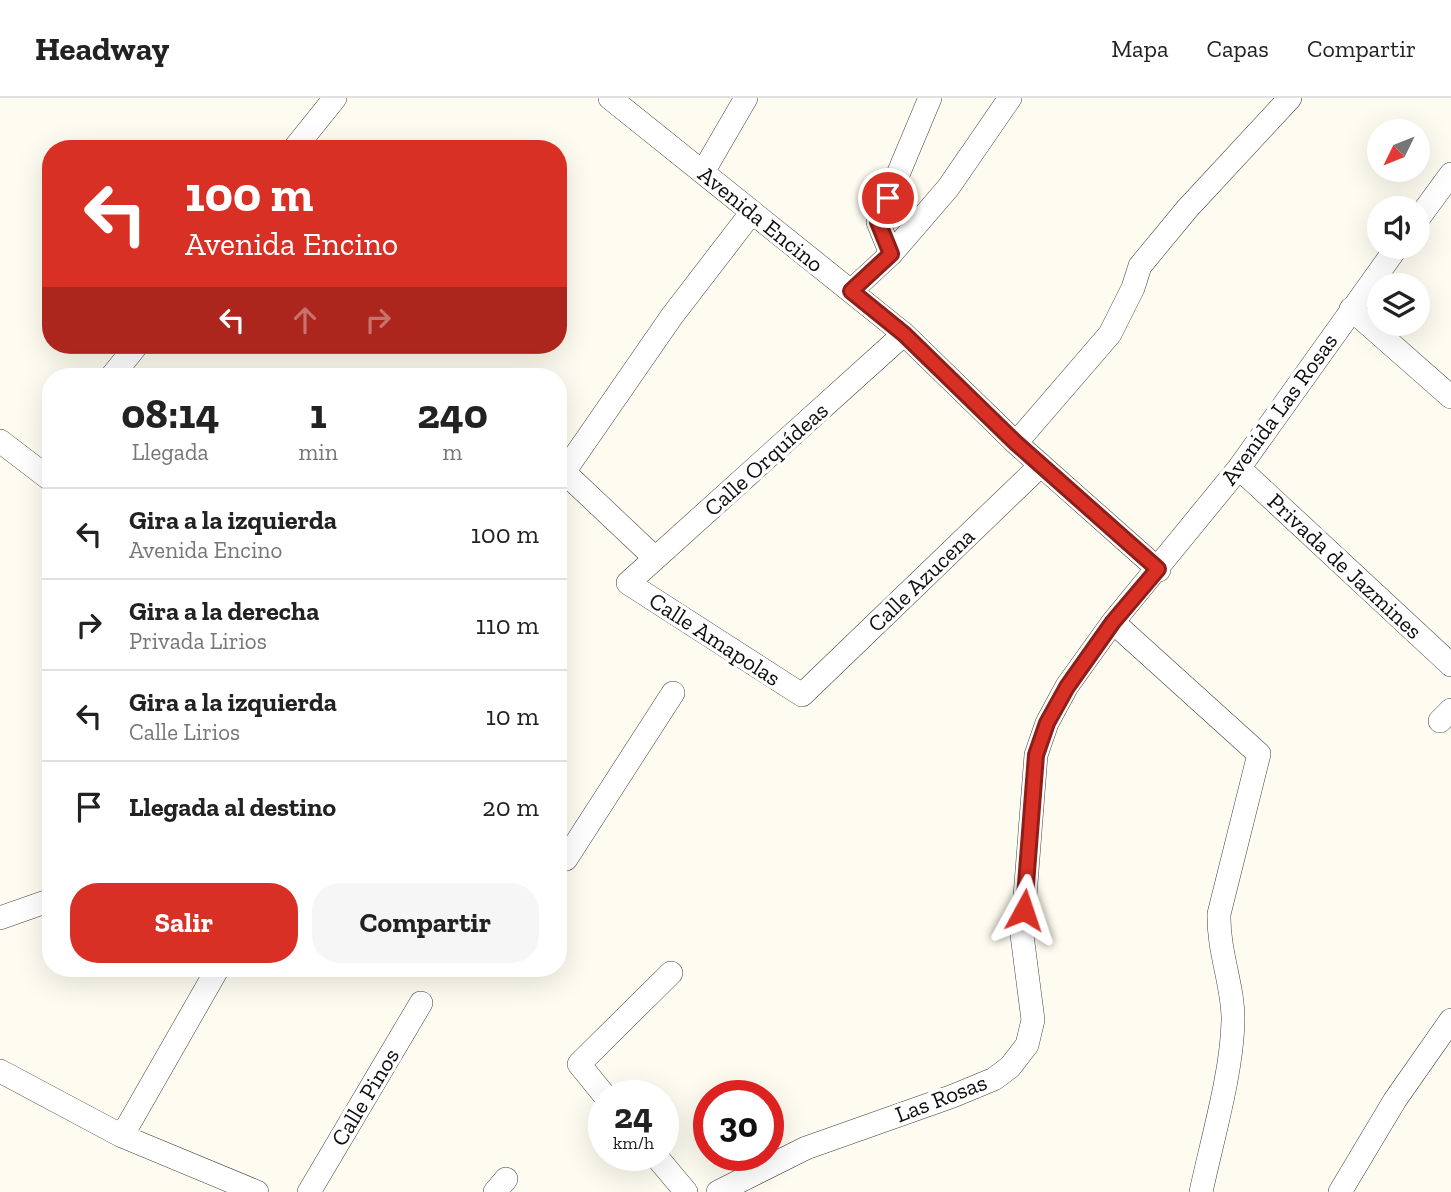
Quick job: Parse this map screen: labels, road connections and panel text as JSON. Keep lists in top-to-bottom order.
{
  "streets": {
    "street": [
      "Avenida Encino",
      "Avenida Las Rosas",
      "Calle Orquídeas",
      "Privada de Jazmines",
      "Calle Azucena",
      "Calle Amapolas",
      "Calle Pinos",
      "Las Rosas"
    ]
  },
  "crossings": [
    ["Avenida Encino", "Avenida Las Rosas"],
    ["Avenida Encino", "Calle Orquídeas"],
    ["Avenida Encino", "Calle Azucena"],
    ["Avenida Encino", "Las Rosas"],
    ["Avenida Las Rosas", "Privada de Jazmines"],
    ["Avenida Las Rosas", "Las Rosas"],
    ["Calle Orquídeas", "Calle Amapolas"],
    ["Calle Azucena", "Calle Amapolas"]
  ],
  "north": "bottom left",
  "page": {
    "header": "Headway",
    "nav": ["Mapa", "Capas", "Compartir"],
    "turn": ["100 m", "Avenida Encino"],
    "eta": [
      "08:14",
      "Llegada",
      "1",
      "min",
      "240",
      "m"
    ],
    "list": [
      {
        "name": "Gira a la izquierda",
        "note": "Avenida Encino",
        "value": "100 m"
      },
      {
        "name": "Gira a la derecha",
        "note": "Privada Lirios",
        "value": "110 m"
      },
      {
        "name": "Gira a la izquierda",
        "note": "Calle Lirios",
        "value": "10 m"
      },
      {
        "name": "Llegada al destino",
        "value": "20 m"
      }
    ],
    "buttons": ["Salir", "Compartir"],
    "speed": "24 km/h",
    "limit": "30"
  }
}
